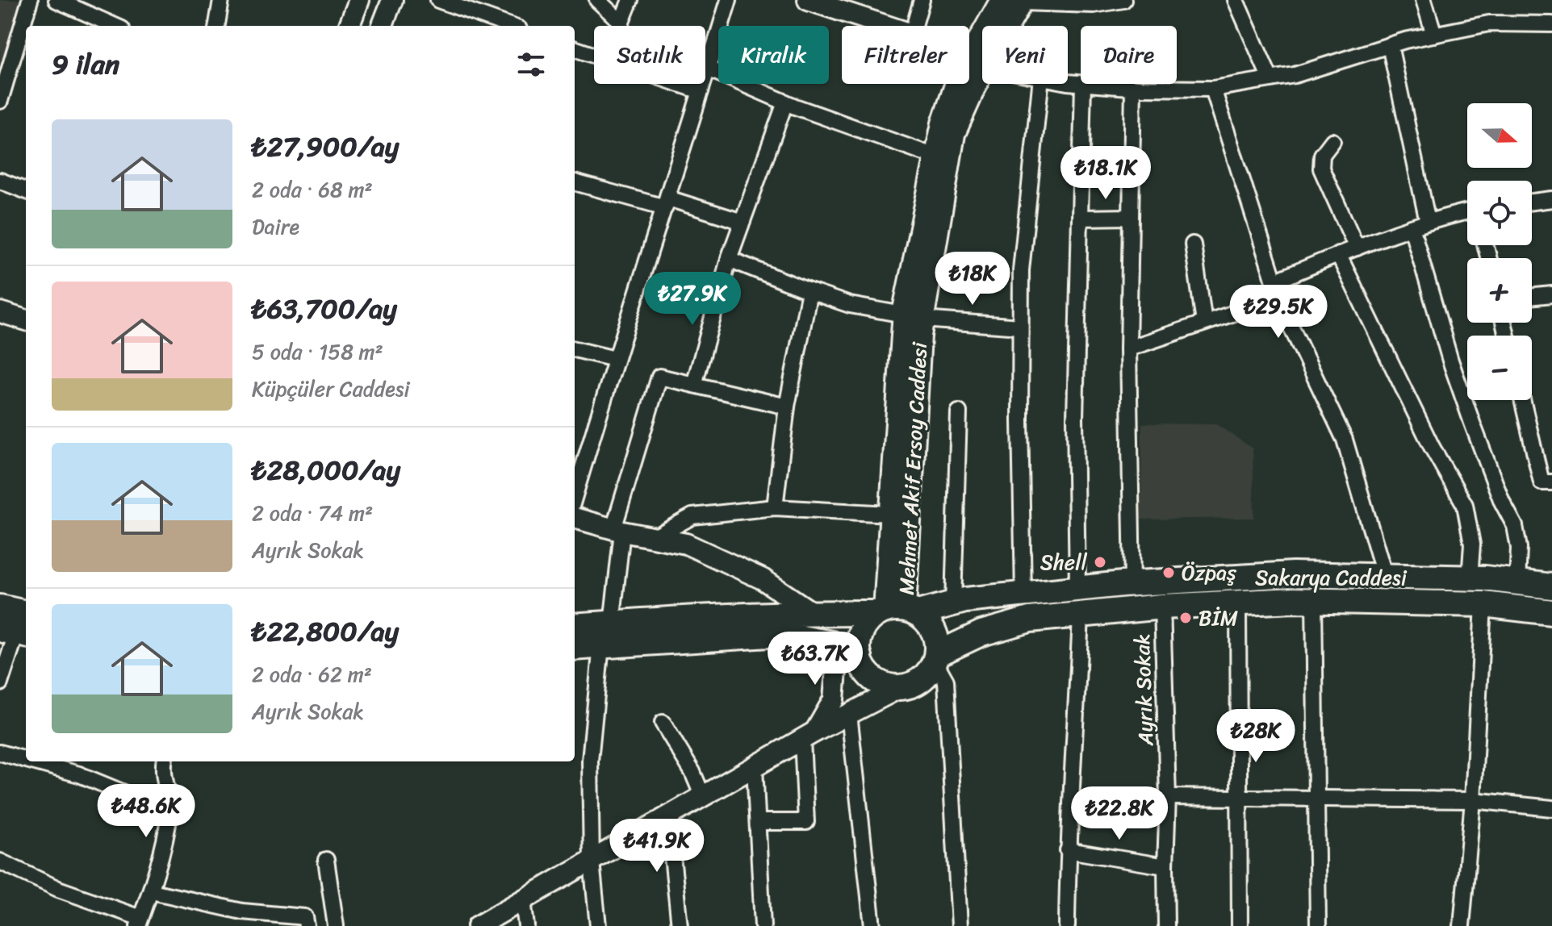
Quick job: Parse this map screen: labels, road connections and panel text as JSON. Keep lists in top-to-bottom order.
{
  "streets": {
    "main road": ["Mehmet Akif Ersoy Caddesi", "Sakarya Caddesi"],
    "street": ["Ayrık Sokak"]
  },
  "crossings": [
    ["Mehmet Akif Ersoy Caddesi", "Sakarya Caddesi"],
    ["Sakarya Caddesi", "Ayrık Sokak"]
  ],
  "places": ["Shell", "Özpaş", "BİM"],
  "north": "right",
  "page": {
    "chip": [
      "Satılık",
      "Kiralık",
      "Filtreler",
      "Yeni",
      "Daire"
    ],
    "heading": "9 ilan",
    "map_buttons": ["+", "−"],
    "list": [
      {
        "name": "₺27,900/ay",
        "note": "2 oda · 68 m² · Daire"
      },
      {
        "name": "₺63,700/ay",
        "note": "5 oda · 158 m² · Küpçüler Caddesi"
      },
      {
        "name": "₺28,000/ay",
        "note": "2 oda · 74 m² · Ayrık Sokak"
      },
      {
        "name": "₺22,800/ay",
        "note": "2 oda · 62 m² · Ayrık Sokak"
      }
    ],
    "price": [
      "₺18.1K",
      "₺18K",
      "₺27.9K",
      "₺29.5K",
      "₺63.7K",
      "₺28K",
      "₺48.6K",
      "₺22.8K",
      "₺41.9K"
    ]
  }
}
